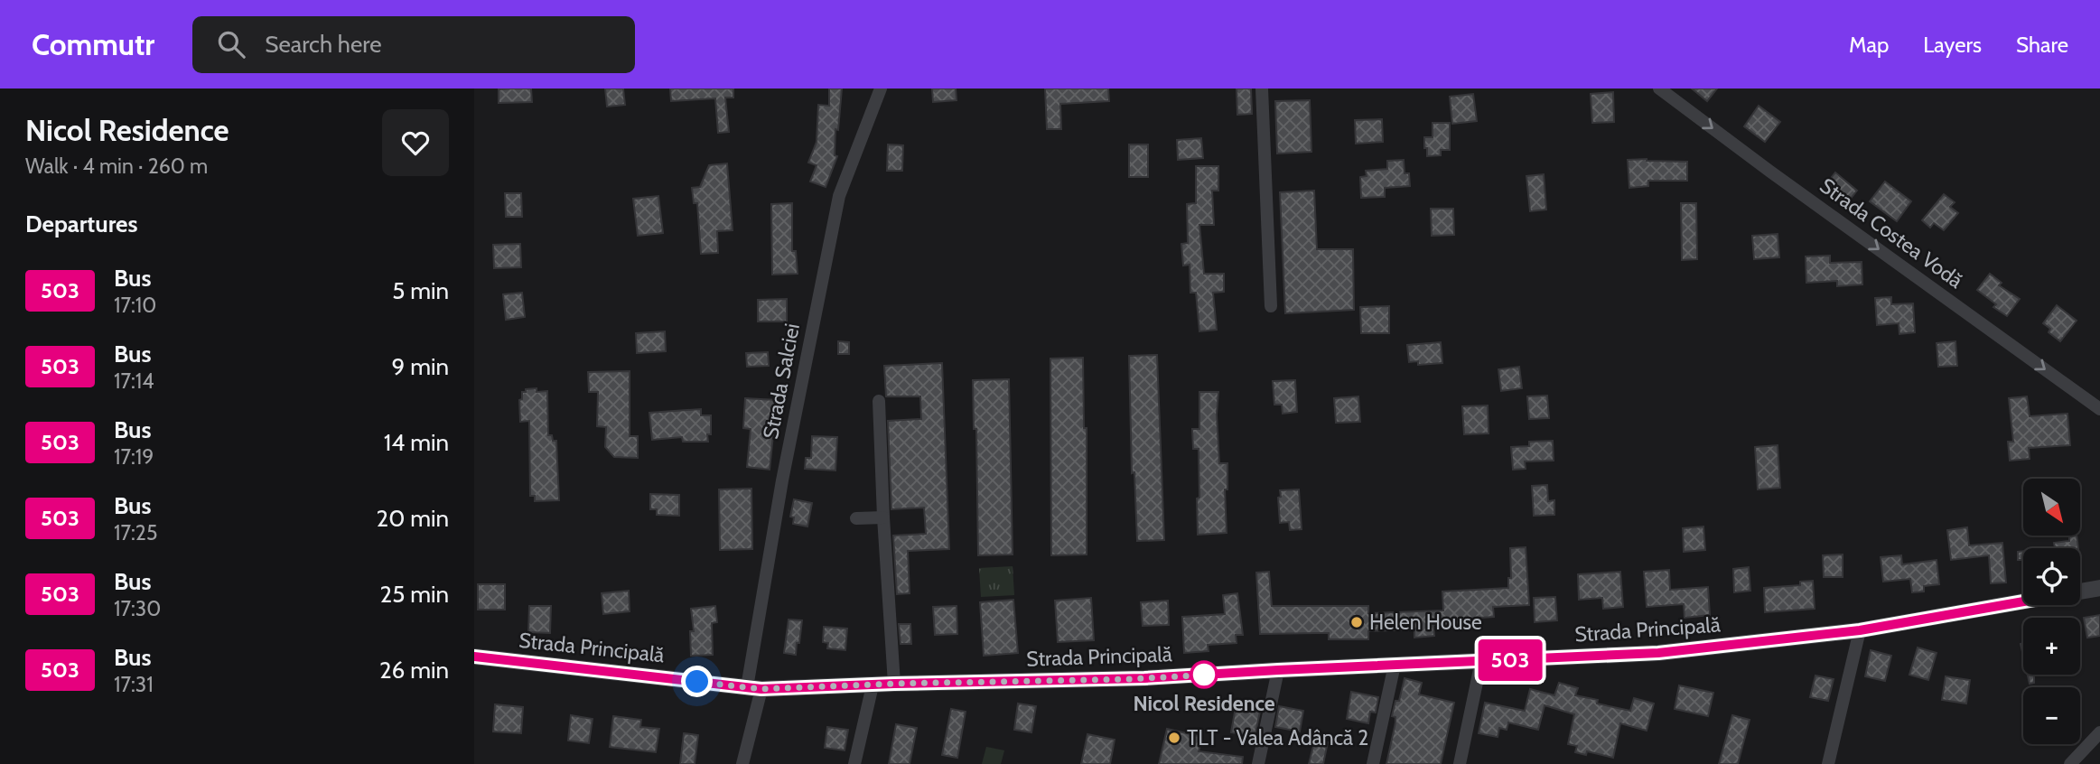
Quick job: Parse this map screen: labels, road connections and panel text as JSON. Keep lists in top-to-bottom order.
{
  "streets": {
    "street": ["Strada Costea Vodă", "Strada Salciei", "Strada Principală"]
  },
  "crossings": [
    ["Strada Salciei", "Strada Principală"]
  ],
  "one_way": ["Strada Costea Vodă"],
  "places": ["Helen House", "Nicol Residence", "TLT - Valea Adâncă 2"],
  "lines": ["bus line 503"],
  "north": "bottom right",
  "page": {
    "header": "Commutr",
    "search": "Search here",
    "nav": ["Map", "Layers", "Share"],
    "heading": [
      ["Nicol Residence", "Walk · 4 min · 260 m"],
      "Departures"
    ],
    "on_map": "503",
    "list": [
      {
        "mark": "503",
        "name": "Bus",
        "note": "17:10",
        "value": "5 min"
      },
      {
        "mark": "503",
        "name": "Bus",
        "note": "17:14",
        "value": "9 min"
      },
      {
        "mark": "503",
        "name": "Bus",
        "note": "17:19",
        "value": "14 min"
      },
      {
        "mark": "503",
        "name": "Bus",
        "note": "17:25",
        "value": "20 min"
      },
      {
        "mark": "503",
        "name": "Bus",
        "note": "17:30",
        "value": "25 min"
      },
      {
        "mark": "503",
        "name": "Bus",
        "note": "17:31",
        "value": "26 min"
      }
    ],
    "map_buttons": ["+", "−"]
  }
}
